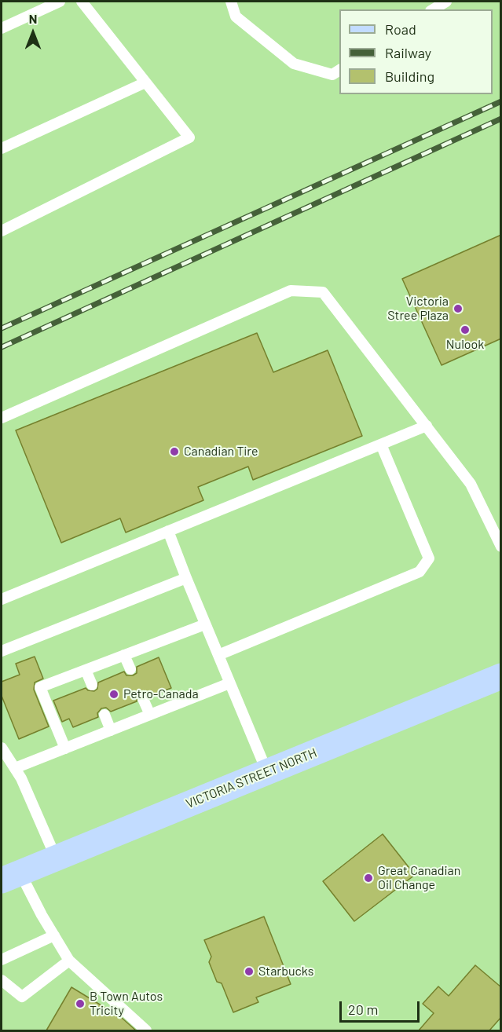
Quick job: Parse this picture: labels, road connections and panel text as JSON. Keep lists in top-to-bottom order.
{
  "streets": {
    "main road": ["VICTORIA STREET NORTH"]
  },
  "places": [
    "Victoria Stree Plaza",
    "Nulook",
    "Canadian Tire",
    "Petro-Canada",
    "Great Canadian Oil Change",
    "Starbucks",
    "B Town Autos Tricity"
  ],
  "legend": ["Road", "Railway", "Building"],
  "scale_bar": "20 m",
  "north": "top"
}
